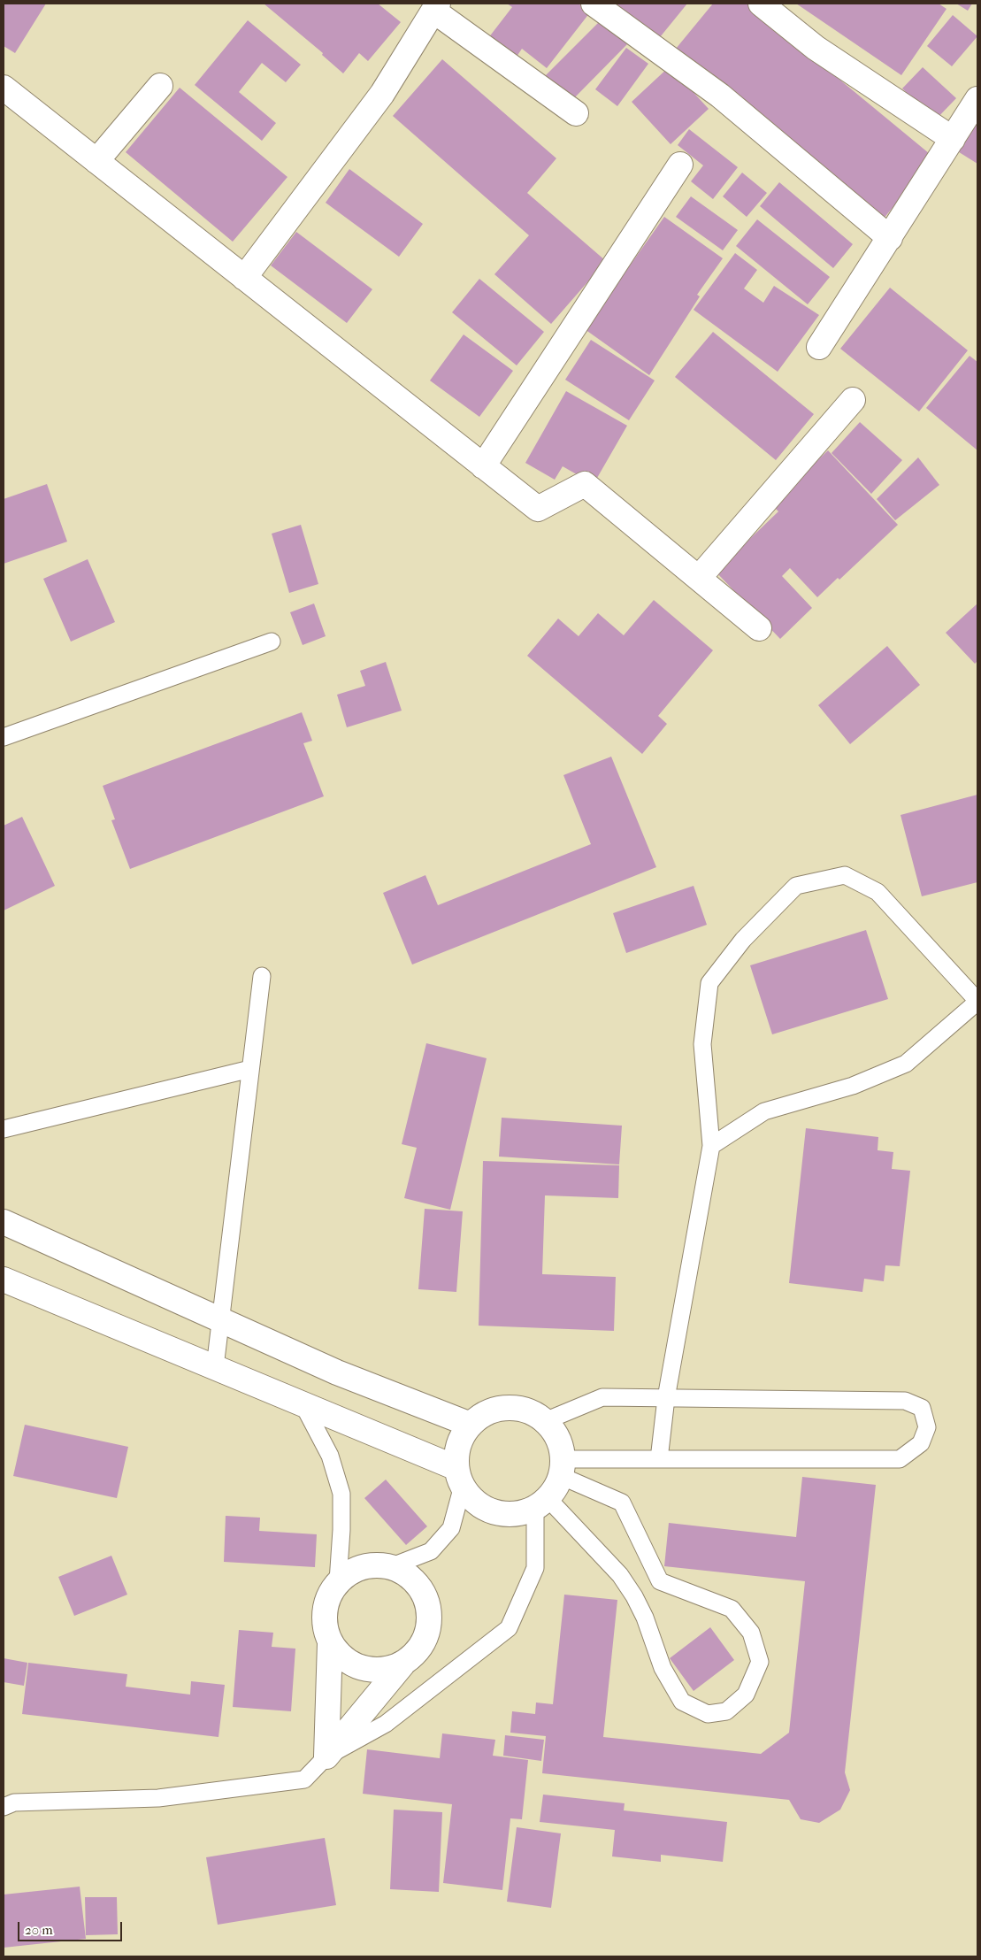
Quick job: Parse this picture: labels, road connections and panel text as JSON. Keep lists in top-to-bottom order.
{
  "scale_bar": "20 m"
}
